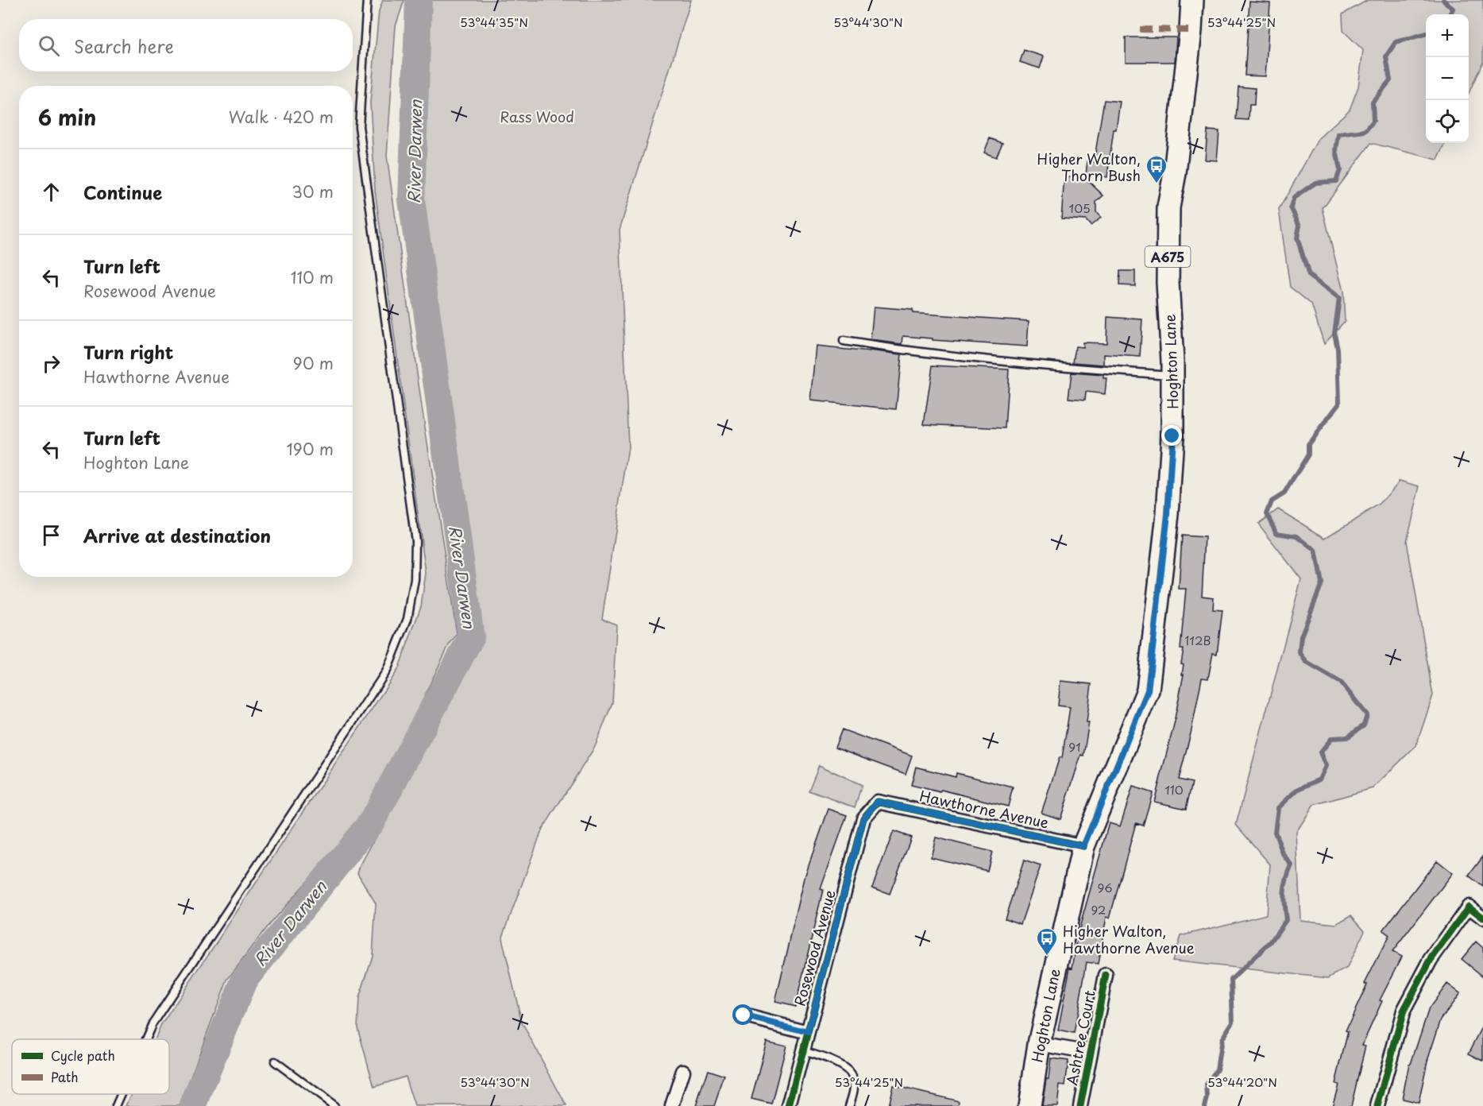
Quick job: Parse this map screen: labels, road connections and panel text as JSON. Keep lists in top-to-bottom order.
{
  "streets": {
    "main road": ["A675", "Hoghton Lane"],
    "street": ["Hawthorne Avenue", "Rosewood Avenue", "Ashtree Court"]
  },
  "crossings": [
    ["Hoghton Lane", "Hawthorne Avenue"],
    ["Hoghton Lane", "Ashtree Court"],
    ["Hawthorne Avenue", "Rosewood Avenue"]
  ],
  "water": ["River Darwen"],
  "parks": ["Rass Wood"],
  "places": {
    "bus stop": ["Higher Walton, Thorn Bush", "Higher Walton, Hawthorne Avenue"]
  },
  "house_numbers": [
    "105",
    "112B",
    "91",
    "110",
    "96",
    "92"
  ],
  "legend": ["Cycle path", "Path"],
  "page": {
    "map_buttons": ["+", "−"],
    "search": "Search here",
    "heading": ["6 min", "Walk · 420 m"],
    "list": [
      ["Continue", "30 m"],
      ["Turn left", "Rosewood Avenue", "110 m"],
      ["Turn right", "Hawthorne Avenue", "90 m"],
      ["Turn left", "Hoghton Lane", "190 m"],
      "Arrive at destination"
    ]
  },
  "coordinates": [
    "53°44'35\"N",
    "53°44'30\"N",
    "53°44'25\"N",
    "53°44'20\"N"
  ]
}
